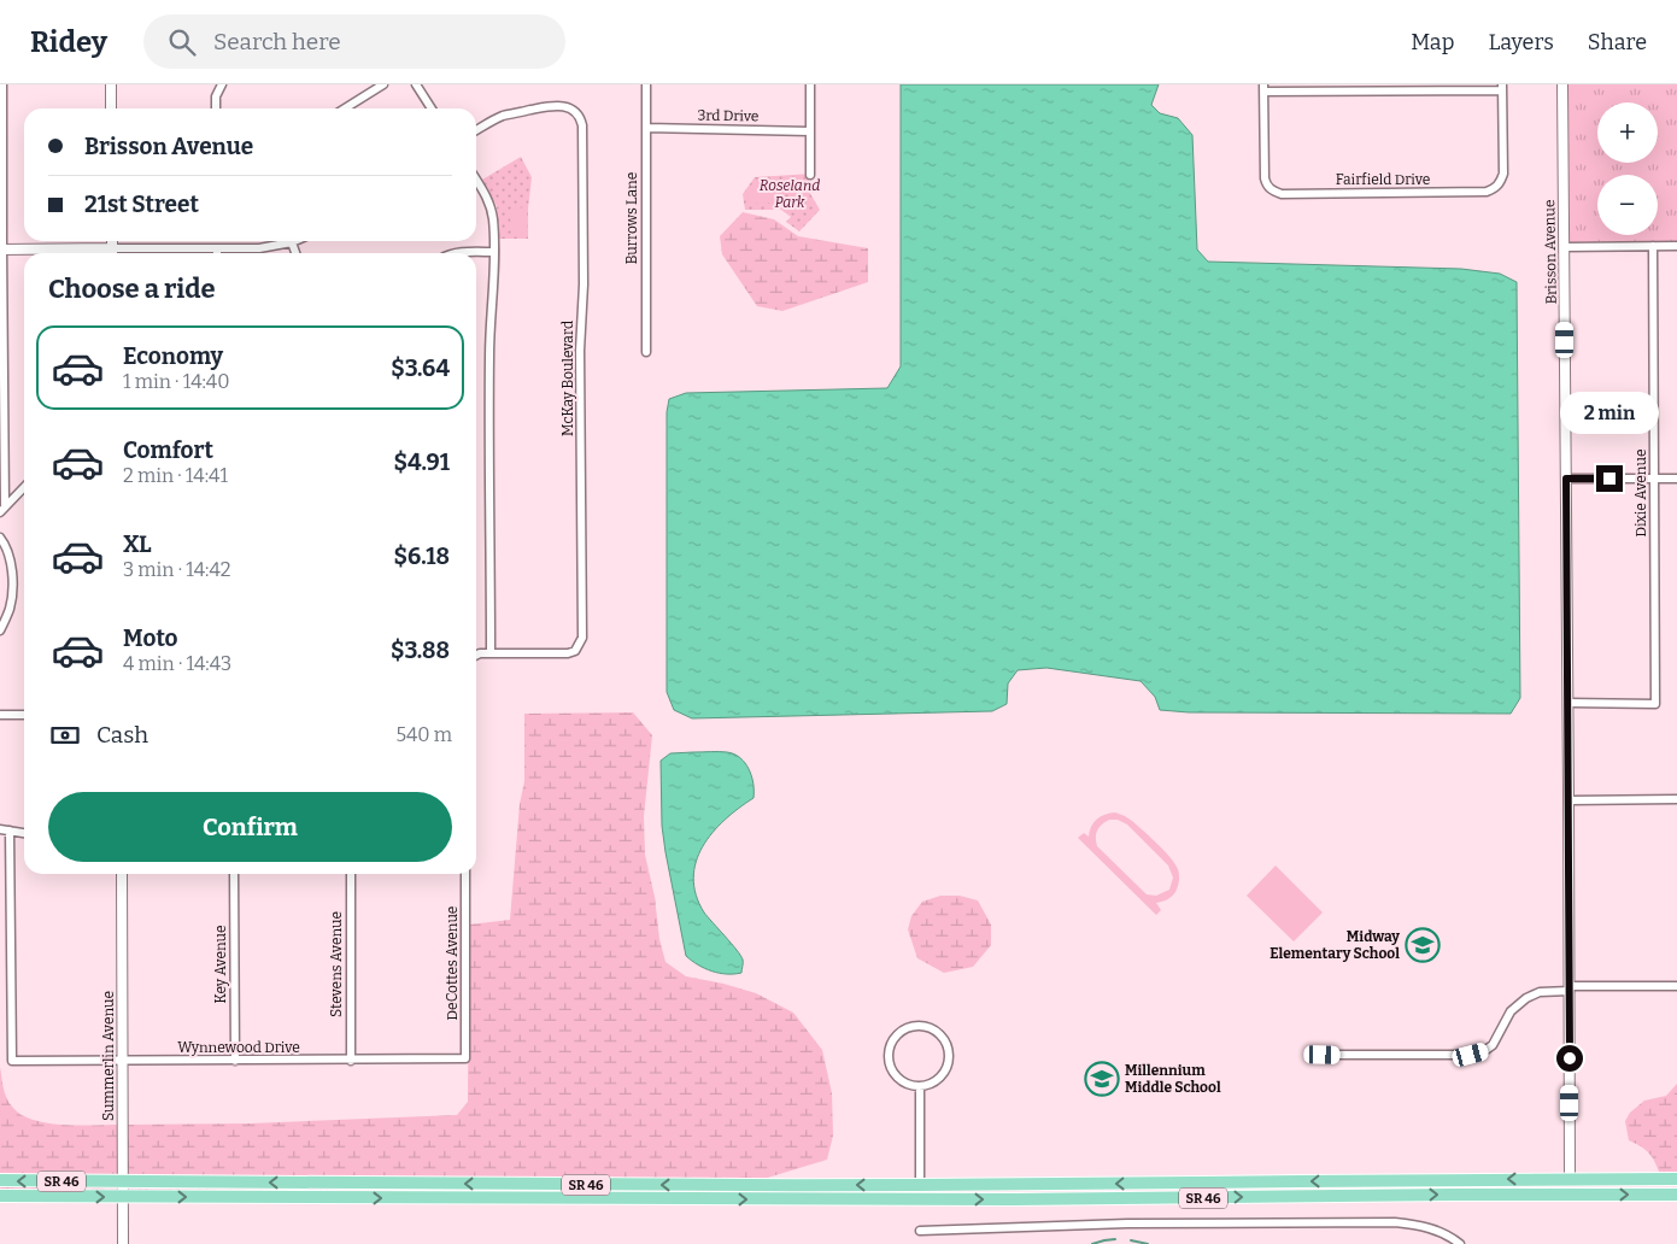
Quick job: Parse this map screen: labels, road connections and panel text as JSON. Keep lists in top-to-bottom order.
{
  "streets": {
    "main road": ["SR 46"],
    "street": [
      "3rd Drive",
      "Fairfield Drive",
      "Burrows Lane",
      "Brisson Avenue",
      "McKay Boulevard",
      "Dixie Avenue",
      "DeCottes Avenue",
      "Key Avenue",
      "Stevens Avenue",
      "Wynnewood Drive",
      "Summerlin Avenue"
    ]
  },
  "crossings": [
    ["3rd Drive", "Burrows Lane"],
    ["Brisson Avenue", "Dixie Avenue"],
    ["Brisson Avenue", "SR 46"],
    ["DeCottes Avenue", "Wynnewood Drive"],
    ["Key Avenue", "Wynnewood Drive"],
    ["Stevens Avenue", "Wynnewood Drive"],
    ["Wynnewood Drive", "Summerlin Avenue"],
    ["Summerlin Avenue", "SR 46"]
  ],
  "parks": ["Roseland Park"],
  "places": {
    "school or university": ["Midway Elementary School", "Millennium Middle School"]
  },
  "page": {
    "header": "Ridey",
    "search": "Search here",
    "nav": ["Map", "Layers", "Share"],
    "map_buttons": ["+", "−"],
    "banner": ["Brisson Avenue", "21st Street"],
    "heading": "Choose a ride",
    "list": [
      {
        "name": "Economy",
        "note": "1 min · 14:40",
        "value": "$3.64"
      },
      {
        "name": "Comfort",
        "note": "2 min · 14:41",
        "value": "$4.91"
      },
      {
        "name": "XL",
        "note": "3 min · 14:42",
        "value": "$6.18"
      },
      {
        "name": "Moto",
        "note": "4 min · 14:43",
        "value": "$3.88"
      }
    ],
    "bubble": "2 min",
    "pay": ["Cash", "540 m"],
    "buttons": "Confirm"
  }
}
